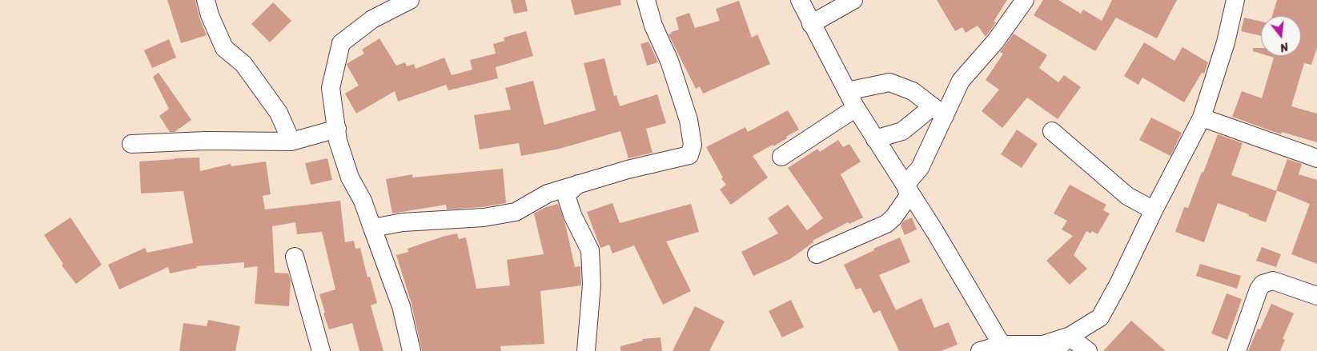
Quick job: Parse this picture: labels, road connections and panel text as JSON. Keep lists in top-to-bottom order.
{
  "north": "bottom"
}
